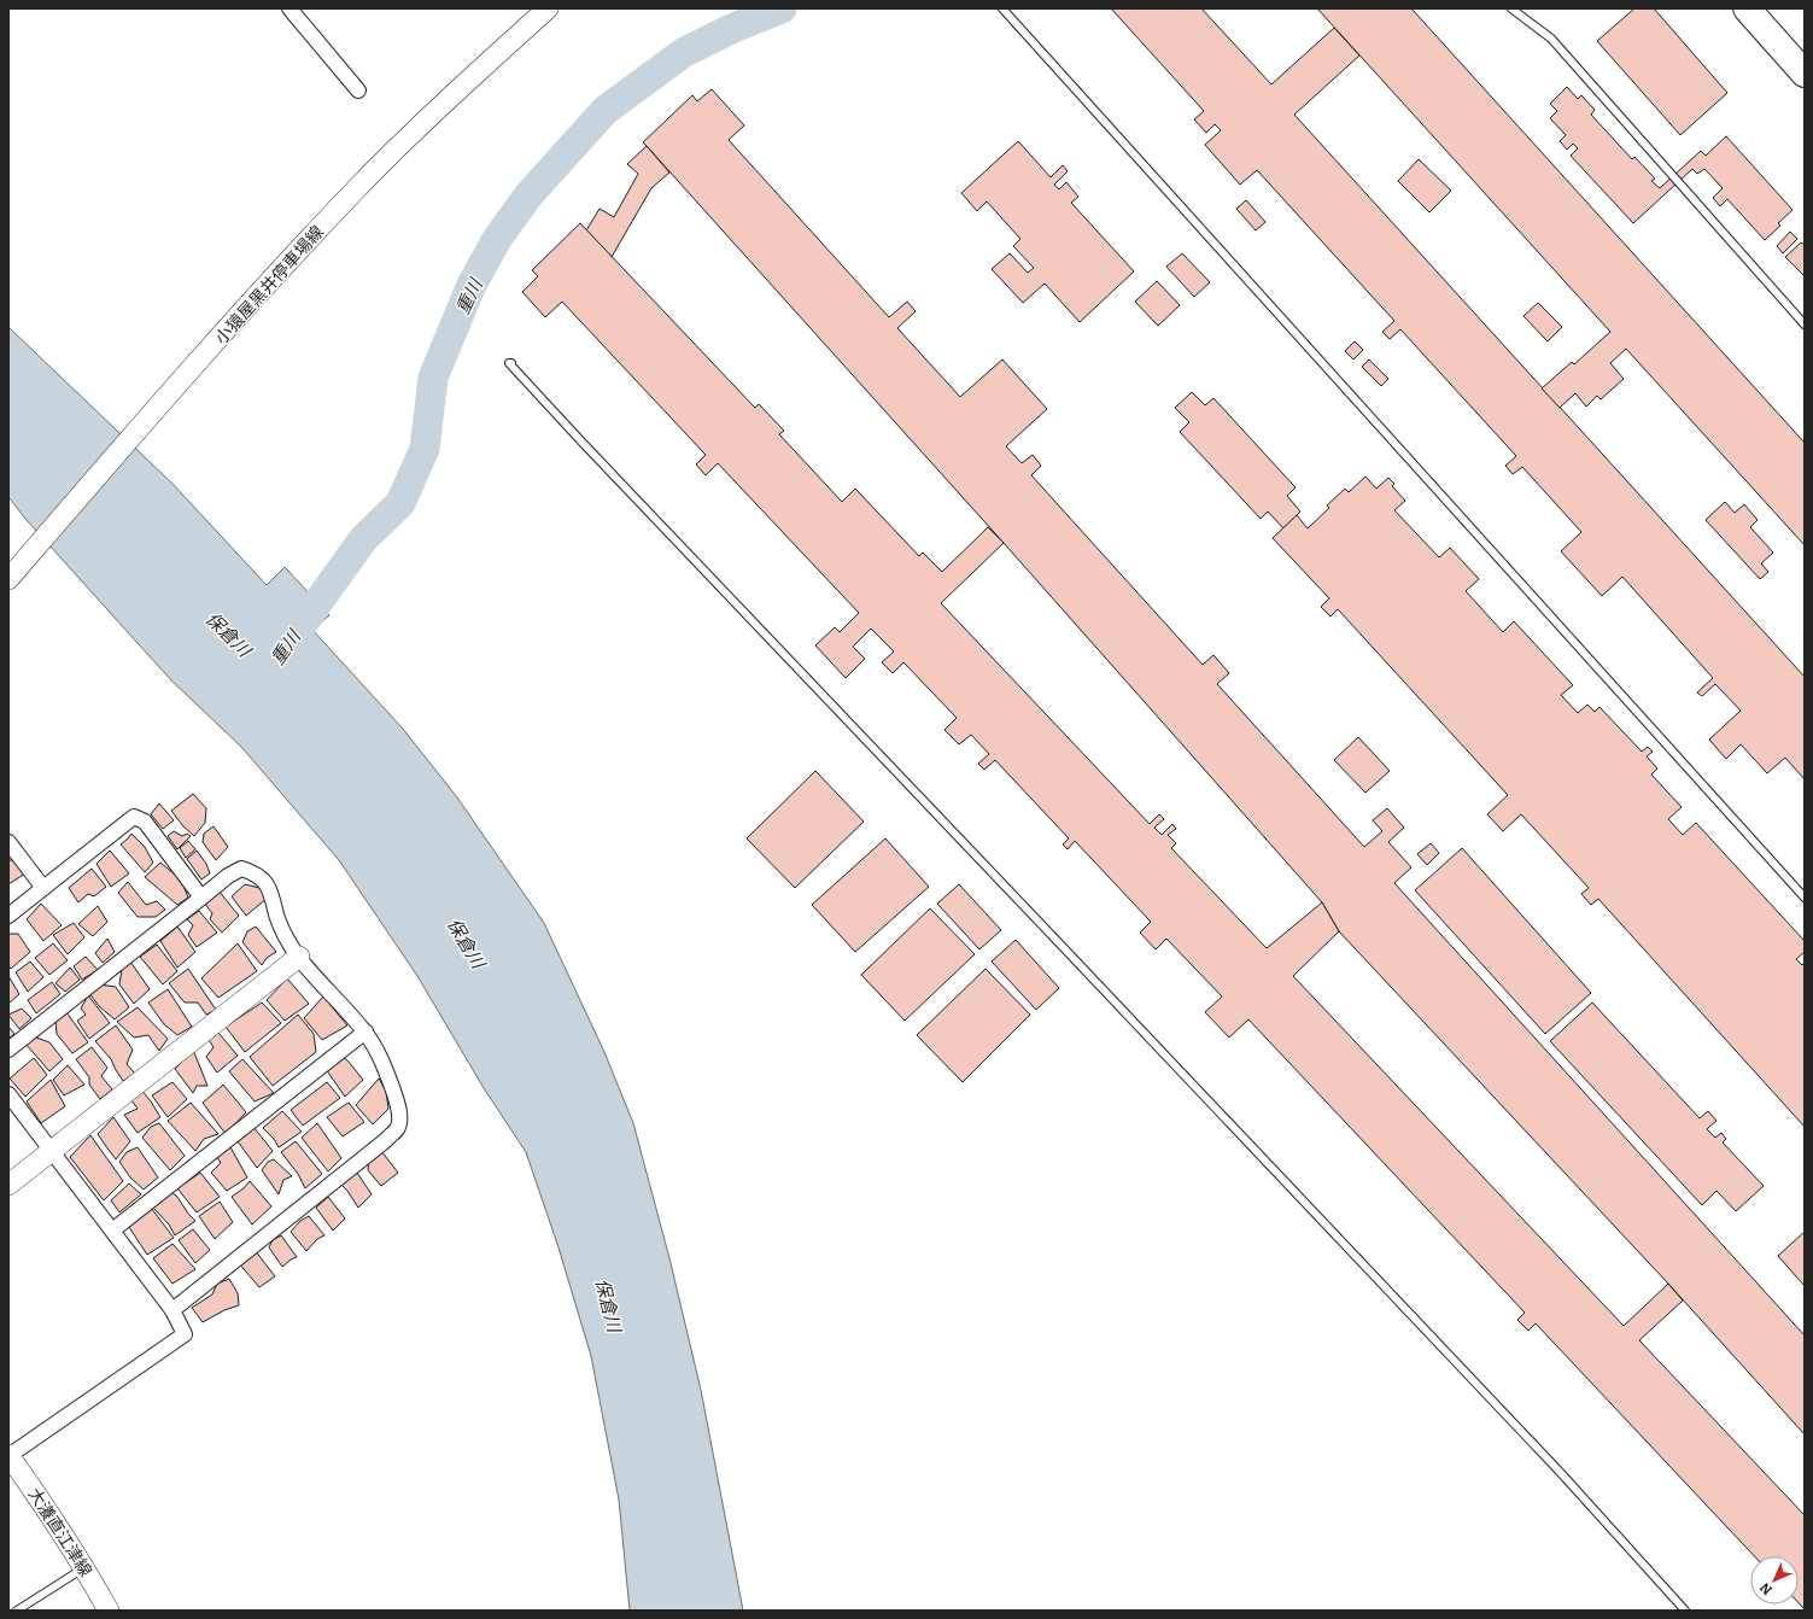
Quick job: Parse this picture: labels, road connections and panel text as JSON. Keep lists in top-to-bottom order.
{
  "streets": {
    "main road": ["小猿屋黒井停車場線", "大瀁直江津線"]
  },
  "water": ["重川", "保倉川"],
  "north": "bottom left"
}
